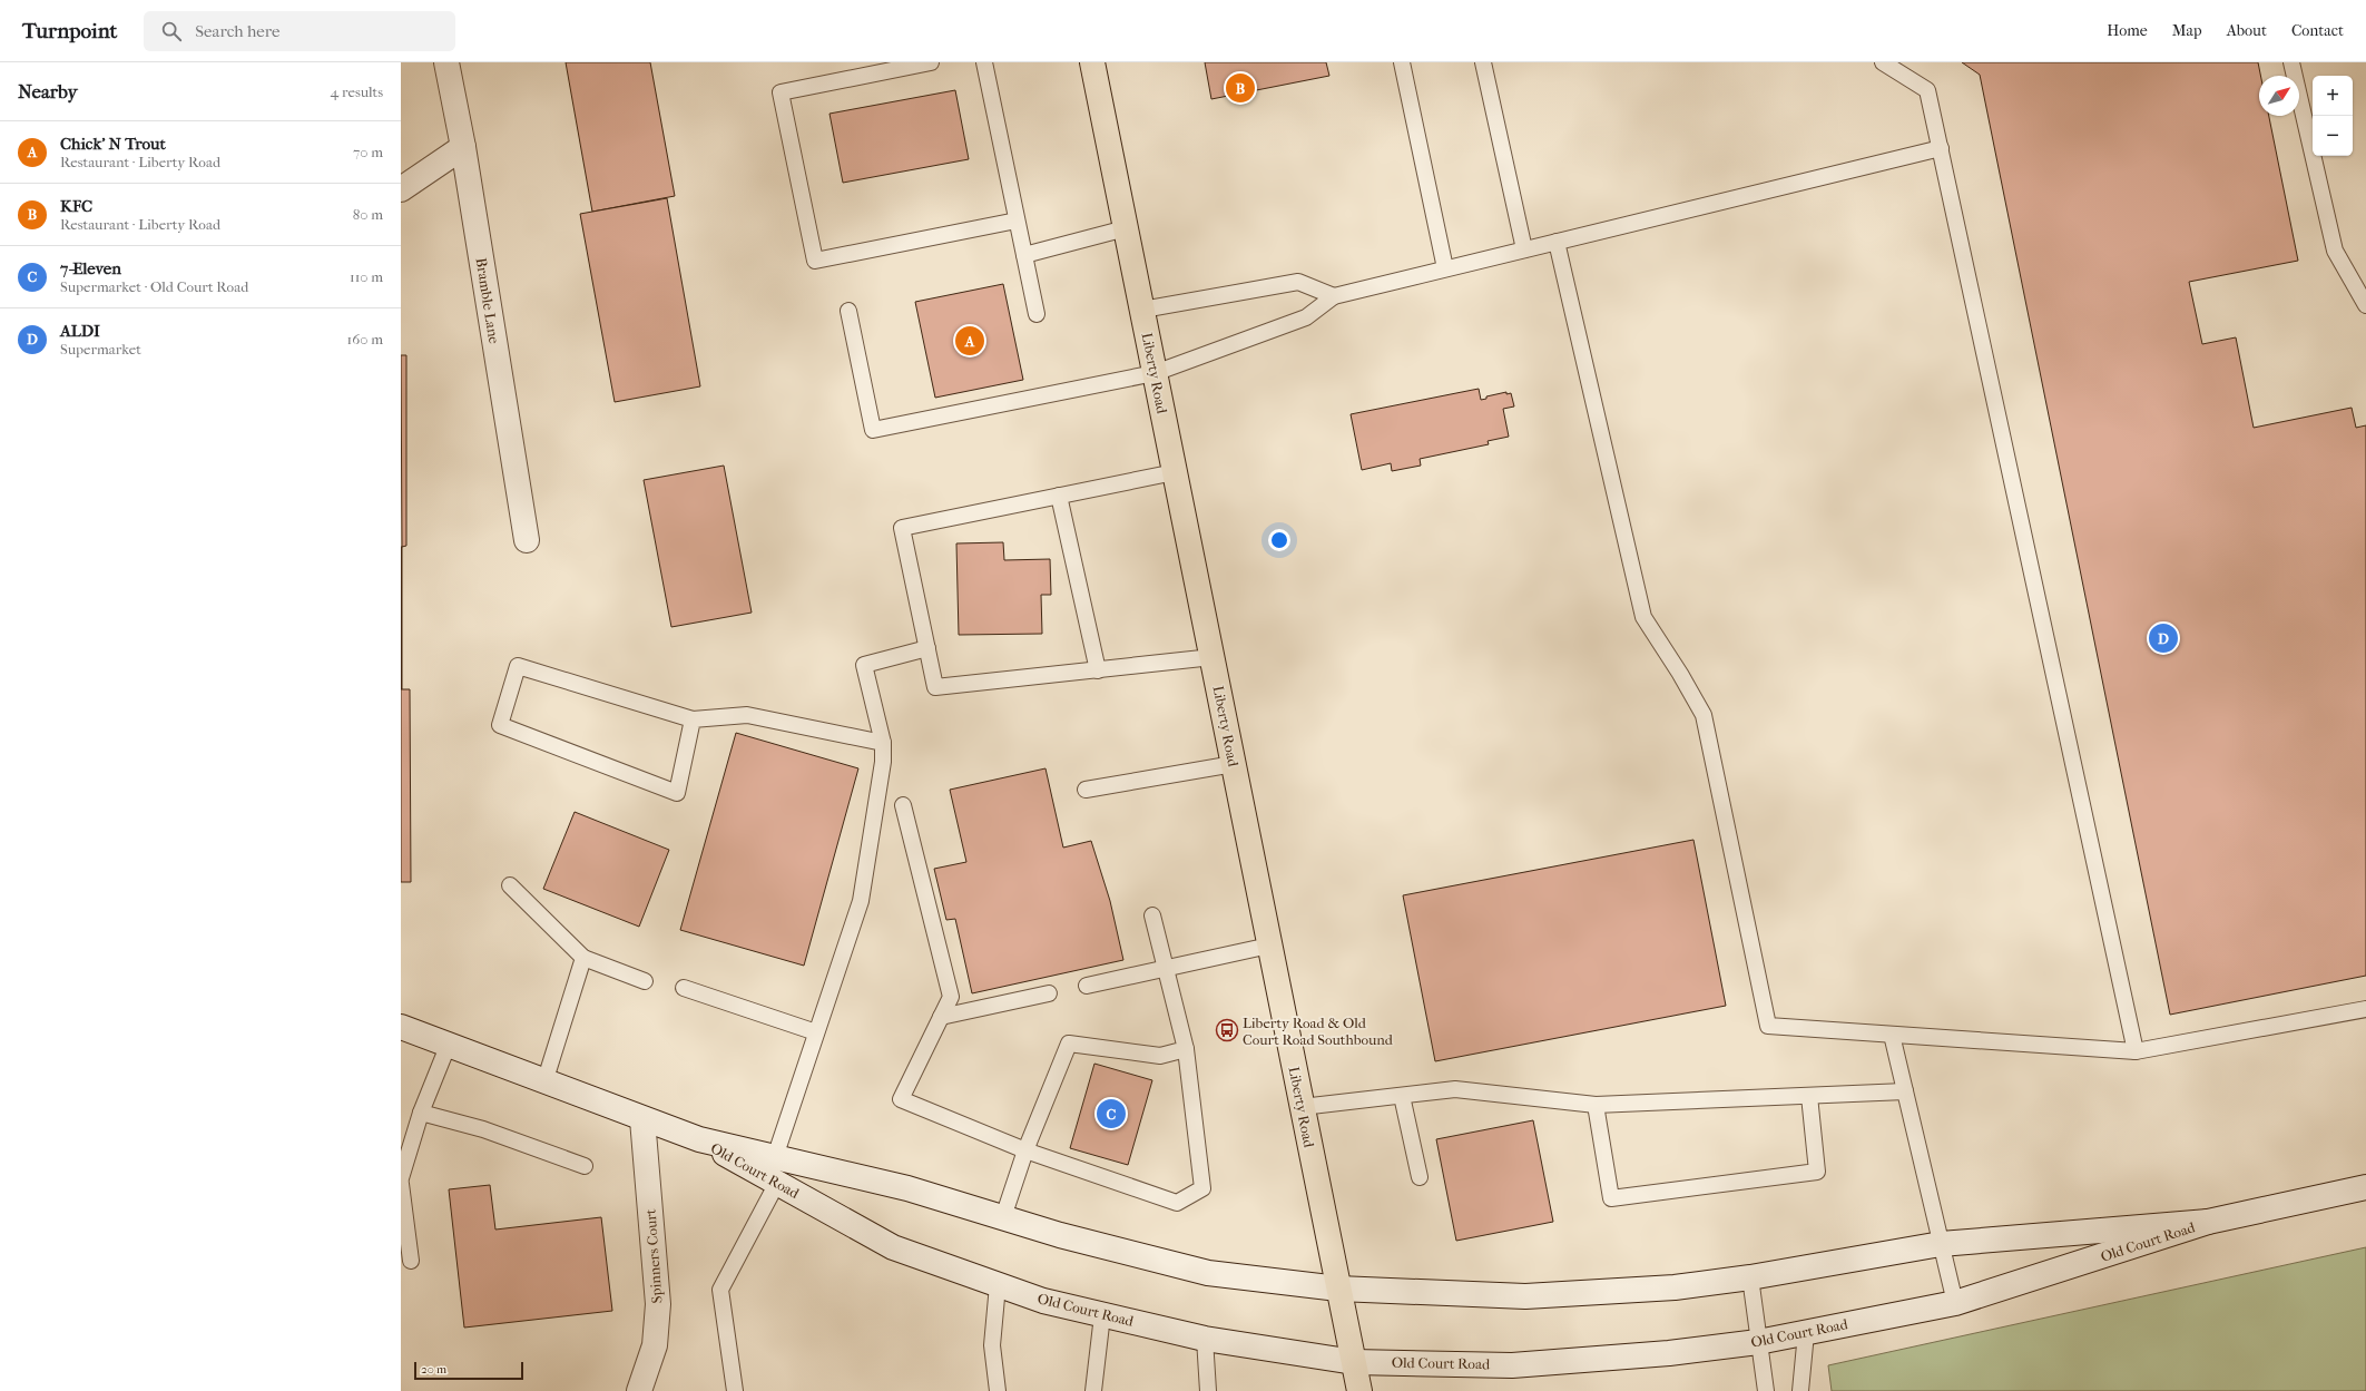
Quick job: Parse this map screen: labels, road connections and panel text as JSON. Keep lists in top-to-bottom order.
{
  "streets": {
    "main road": [
      "Bramble Lane",
      "Liberty Road",
      "Old Court Road",
      "Spinners Court"
    ]
  },
  "crossings": [
    ["Liberty Road", "Old Court Road"],
    ["Old Court Road", "Spinners Court"]
  ],
  "places": {
    "bus stop": ["Liberty Road & Old Court Road Southbound"]
  },
  "scale_bar": "20 m",
  "north": "top right",
  "page": {
    "header": "Turnpoint",
    "search": "Search here",
    "nav": [
      "Home",
      "Map",
      "About",
      "Contact"
    ],
    "heading": ["Nearby", "4 results"],
    "pins": [
      "B",
      "A",
      "D",
      "C"
    ],
    "map_buttons": ["+", "−"],
    "list": [
      {
        "mark": "A",
        "name": "Chick' N Trout",
        "note": "Restaurant · Liberty Road",
        "value": "70 m"
      },
      {
        "mark": "B",
        "name": "KFC",
        "note": "Restaurant · Liberty Road",
        "value": "80 m"
      },
      {
        "mark": "C",
        "name": "7-Eleven",
        "note": "Supermarket · Old Court Road",
        "value": "110 m"
      },
      {
        "mark": "D",
        "name": "ALDI",
        "note": "Supermarket",
        "value": "160 m"
      }
    ],
    "scale": "20 m"
  }
}
